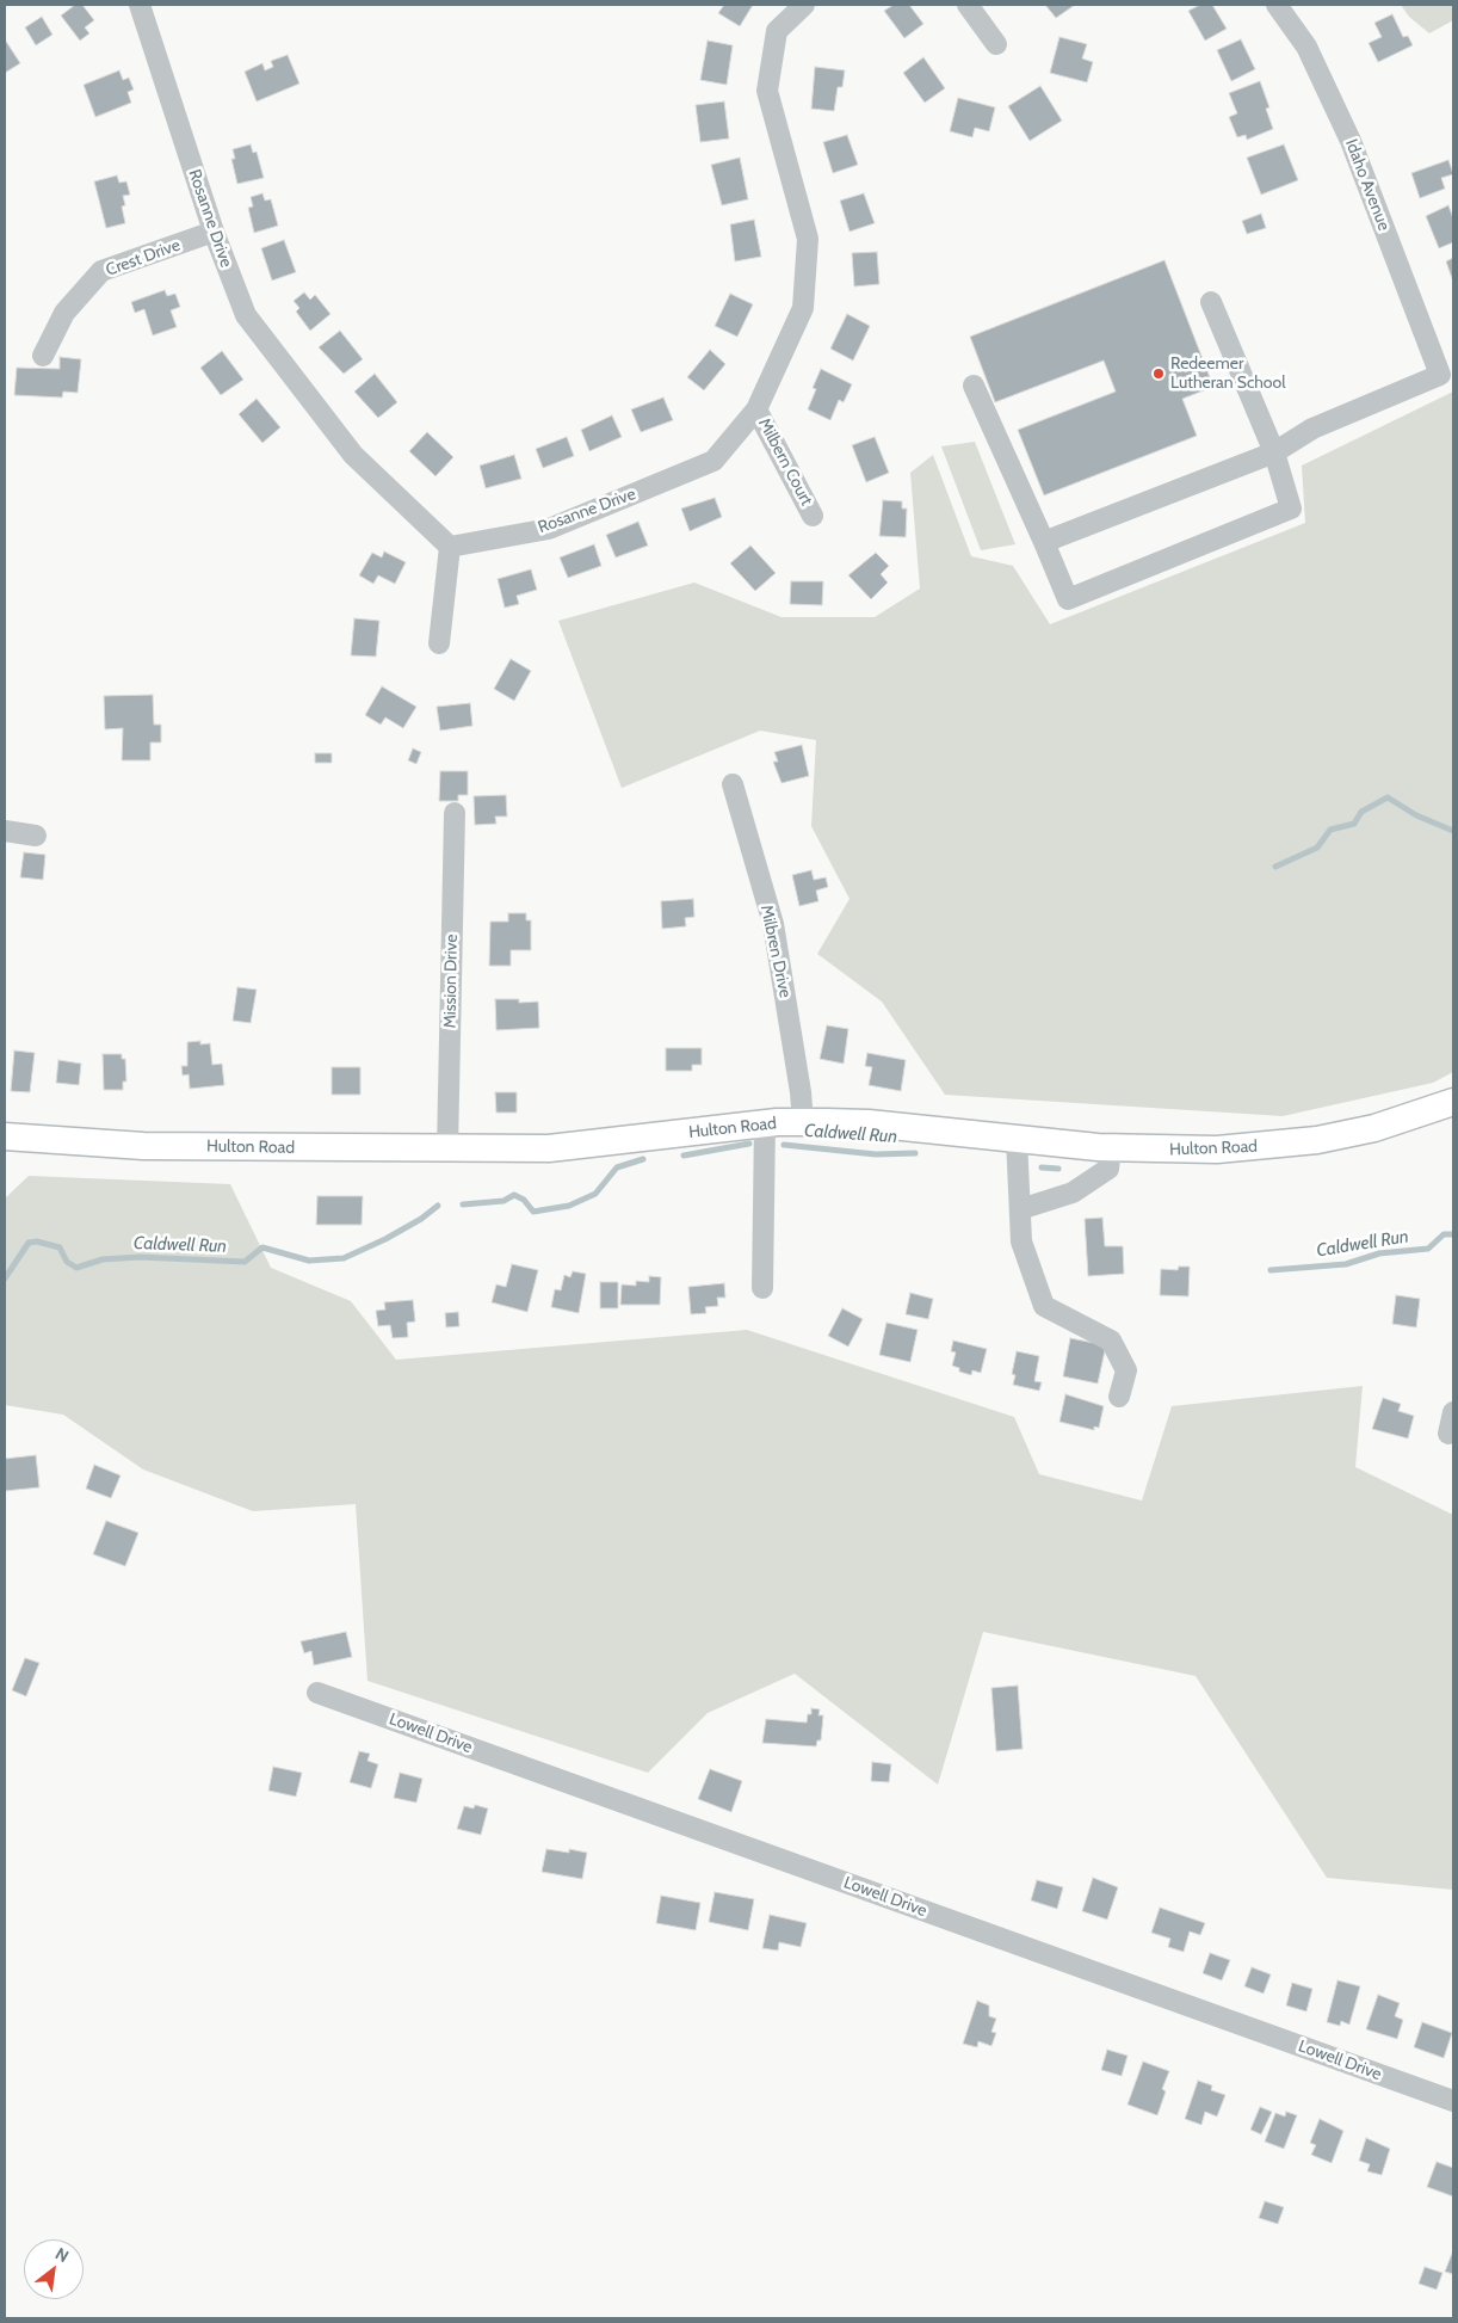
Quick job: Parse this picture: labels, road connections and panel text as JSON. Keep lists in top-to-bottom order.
{
  "streets": {
    "main road": ["Hulton Road"],
    "street": [
      "Idaho Avenue",
      "Rosanne Drive",
      "Crest Drive",
      "Milbern Court",
      "Milbren Drive",
      "Mission Drive",
      "Lowell Drive"
    ]
  },
  "crossings": [
    ["Rosanne Drive", "Crest Drive"],
    ["Rosanne Drive", "Milbern Court"],
    ["Milbren Drive", "Hulton Road"],
    ["Mission Drive", "Hulton Road"]
  ],
  "water": ["Caldwell Run"],
  "places": ["Redeemer Lutheran School"],
  "north": "top right"
}
